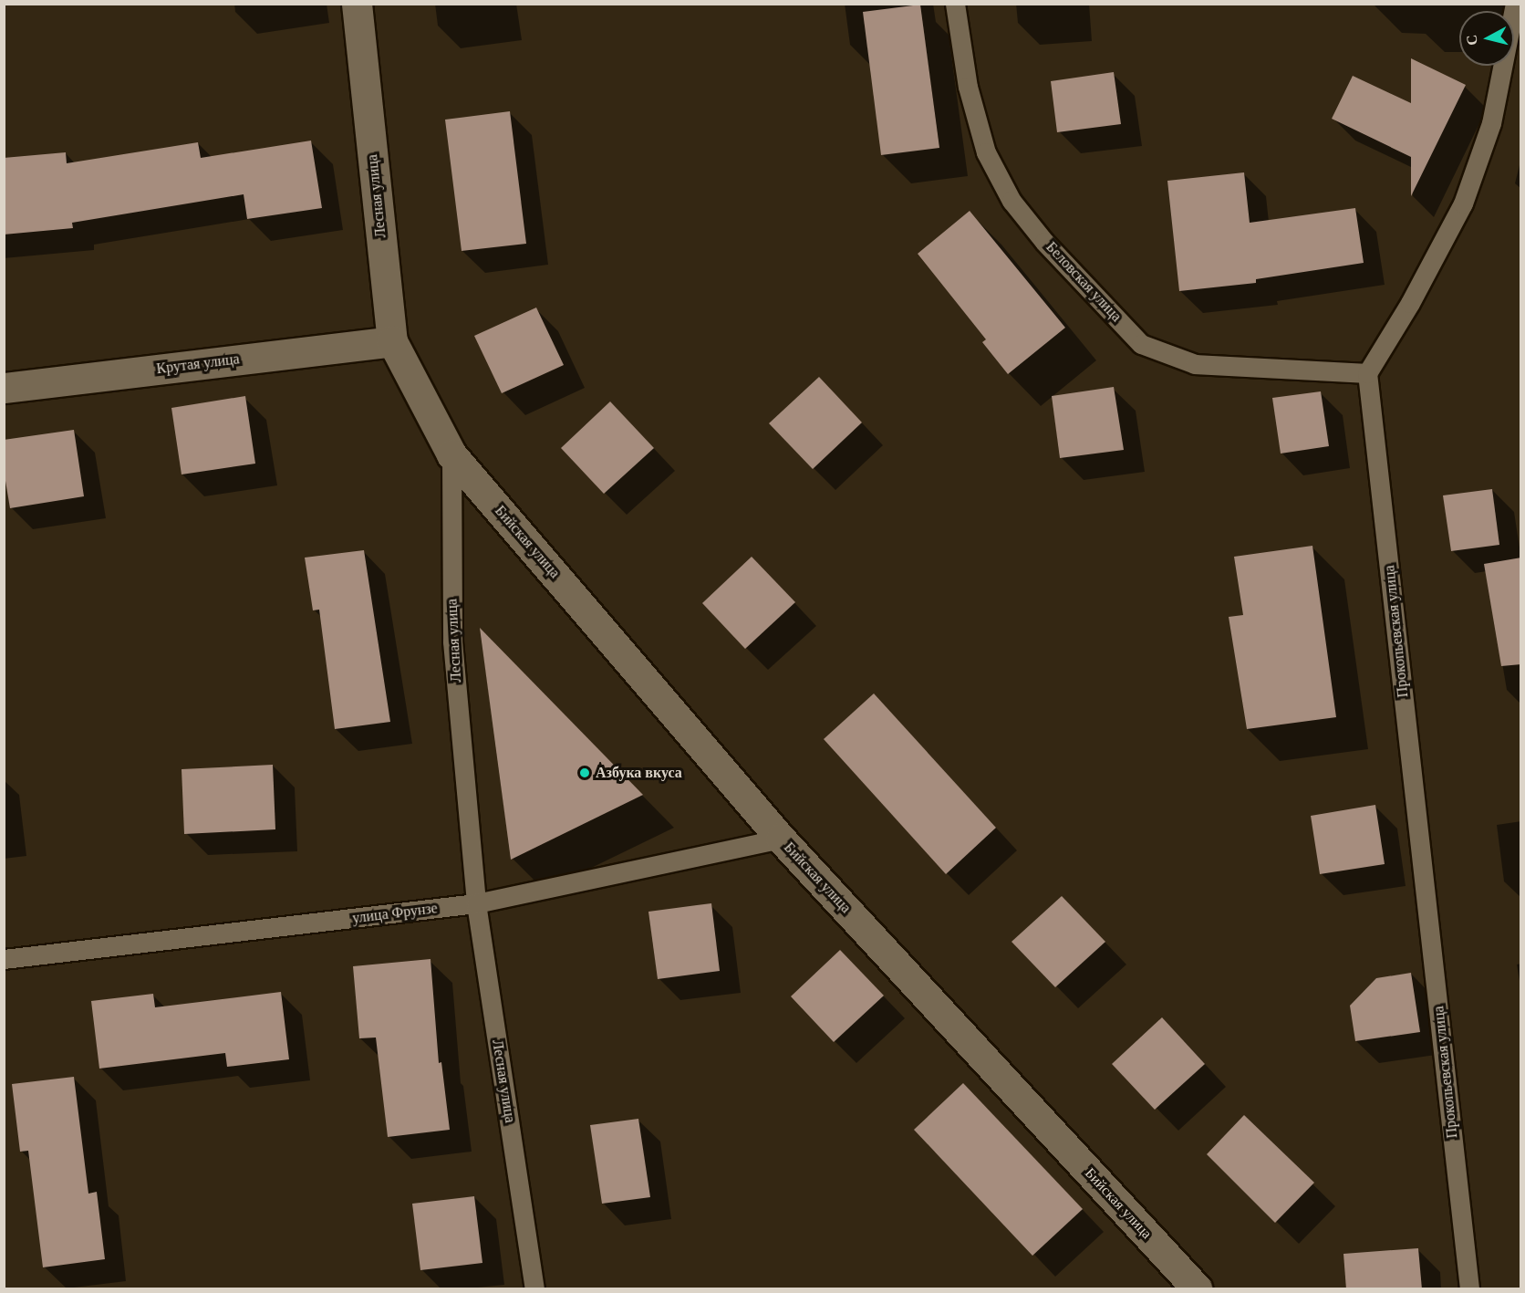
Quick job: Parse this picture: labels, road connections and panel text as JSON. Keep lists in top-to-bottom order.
{
  "streets": {
    "street": ["Лесная улица", "Крутая улица", "Бийская улица"],
    "lane": ["Беловская улица", "Прокопьевская улица", "улица Фрунзе"]
  },
  "crossings": [
    ["Лесная улица", "Крутая улица"],
    ["Лесная улица", "Бийская улица"],
    ["Лесная улица", "улица Фрунзе"],
    ["Беловская улица", "Прокопьевская улица"],
    ["Бийская улица", "улица Фрунзе"]
  ],
  "places": ["Азбука вкуса"],
  "north": "left"
}
